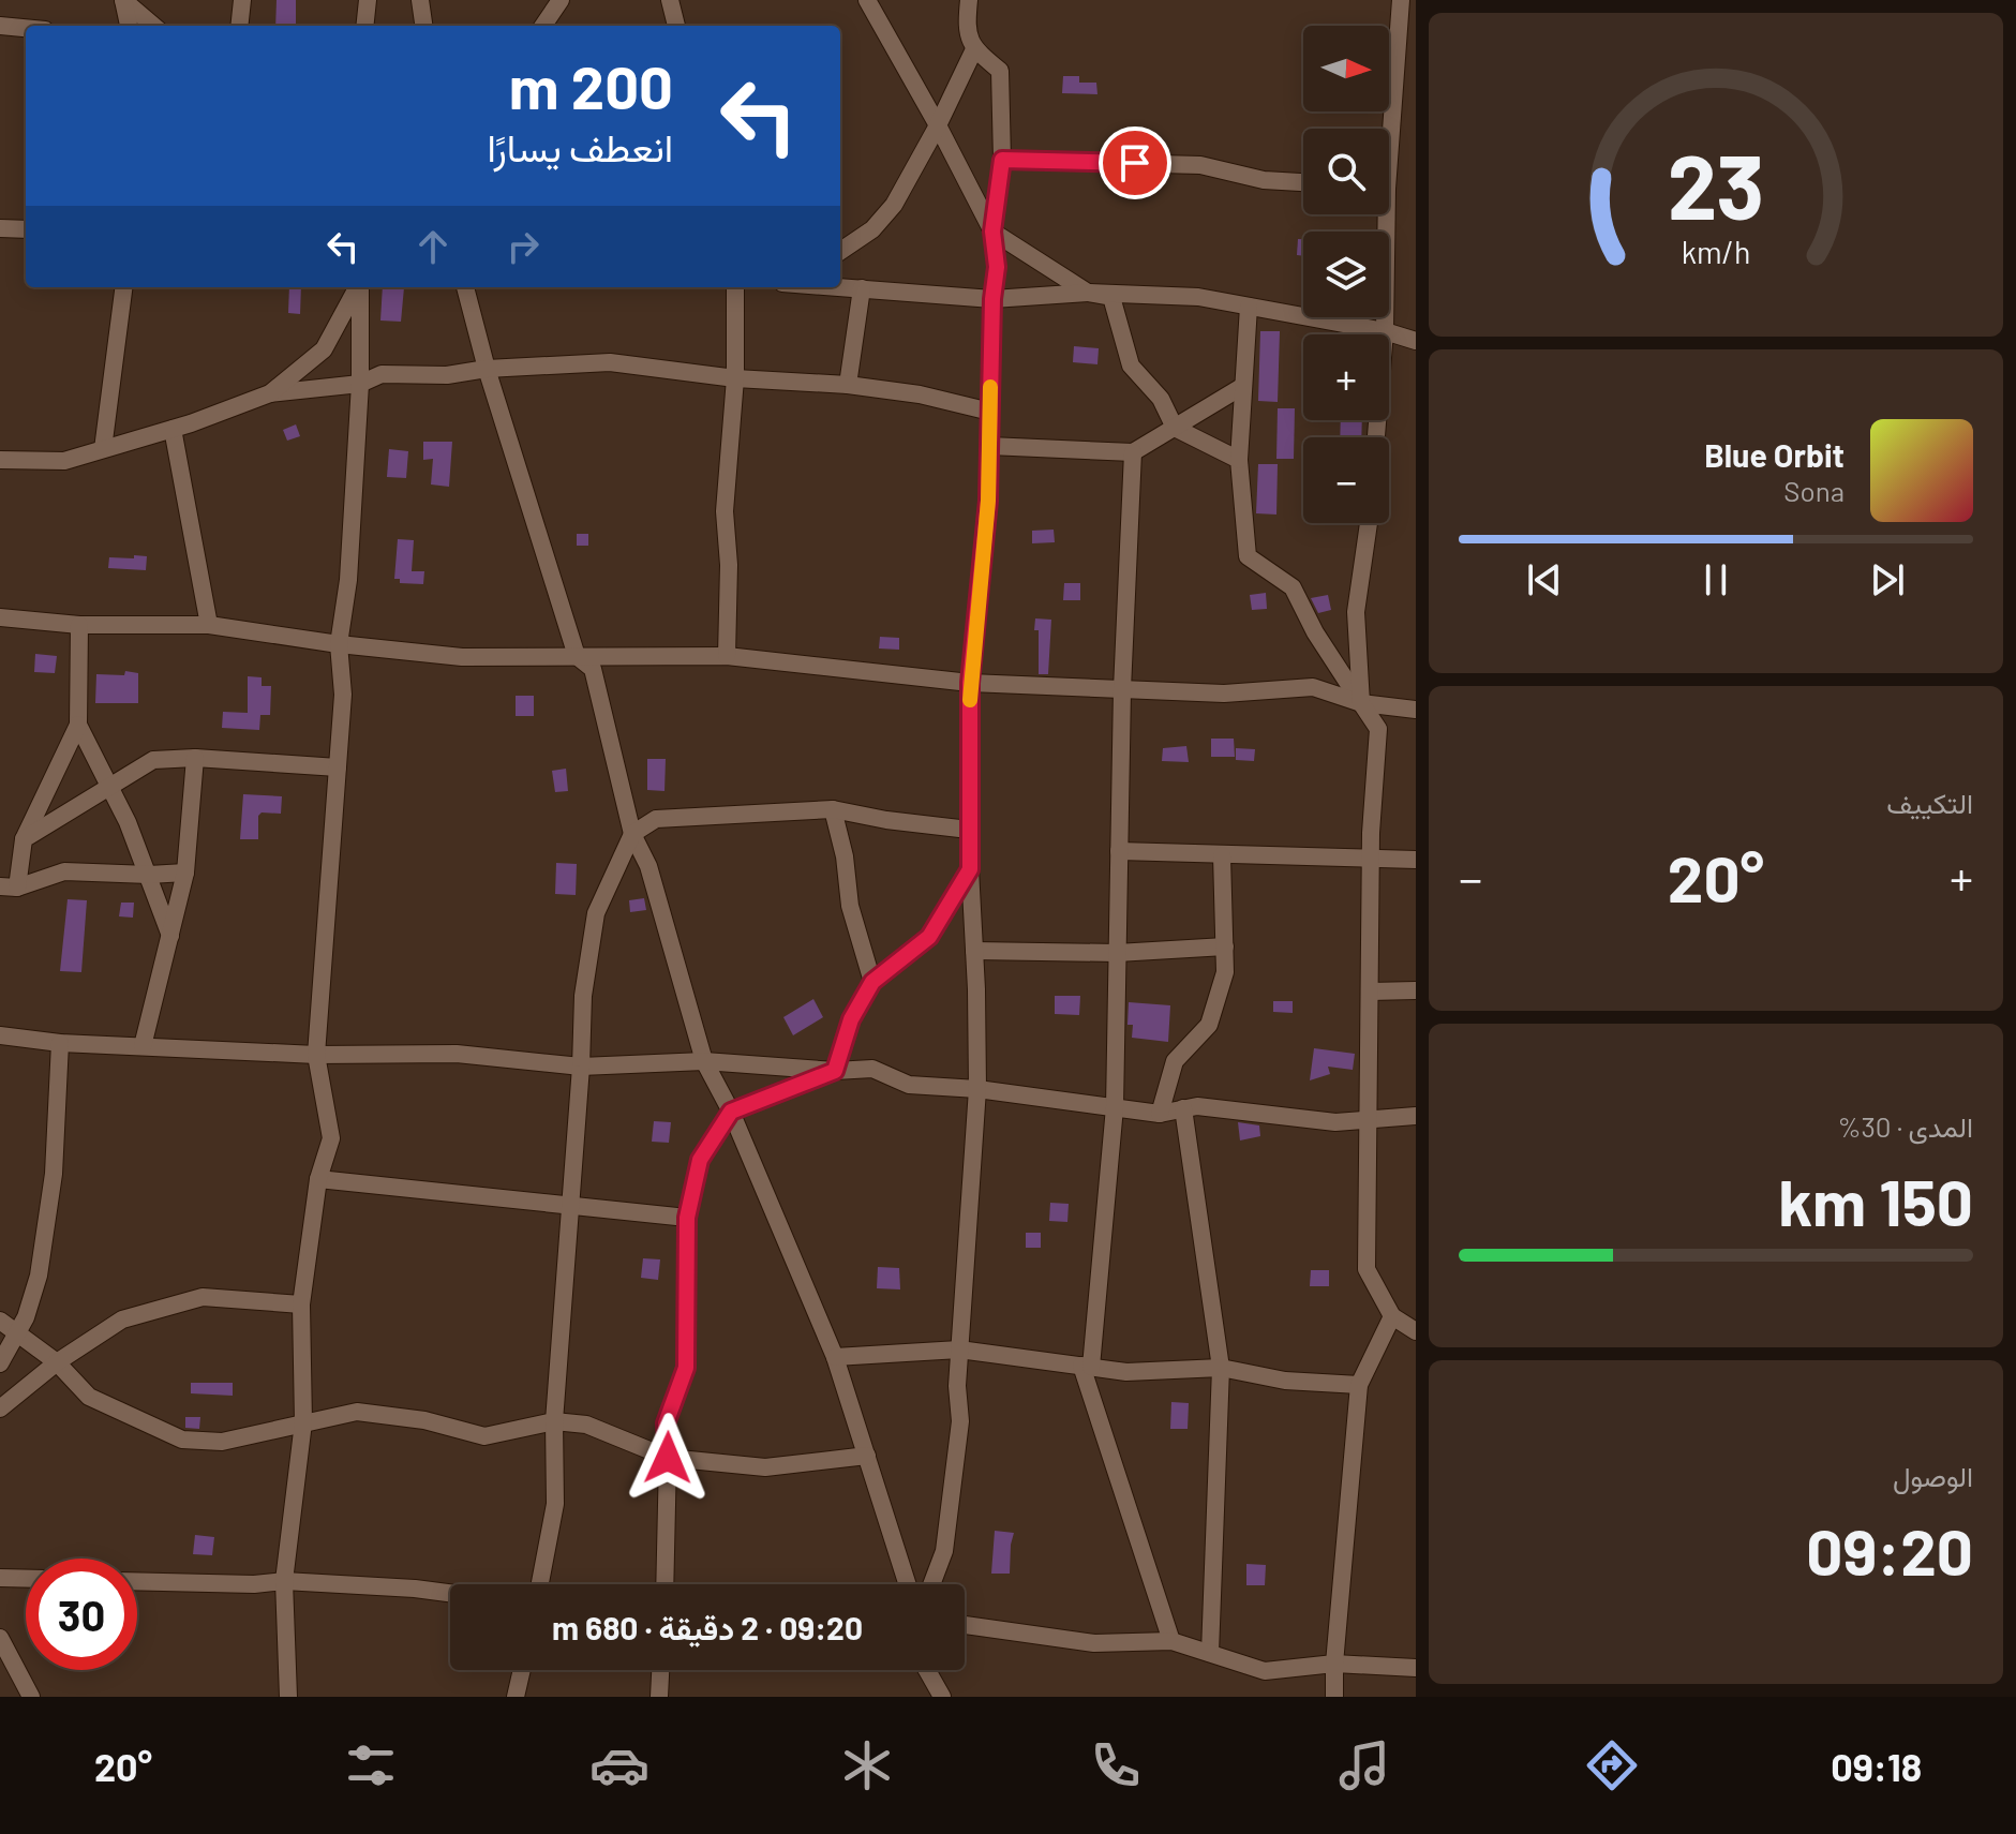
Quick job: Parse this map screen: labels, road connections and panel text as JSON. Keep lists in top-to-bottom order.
{
  "north": "right",
  "page": {
    "map_buttons": ["+", "−"],
    "turn": ["200 m", "انعطف يسارًا"],
    "song": ["Blue Orbit", "Sona"],
    "tile": [
      "التكييف",
      ["المدى · 30%", "150 km"],
      ["الوصول", "09:20"]
    ],
    "heat": ["−", "20°", "+"],
    "limit": "30",
    "trip": "09:20 · 2 دقيقة · 680 m",
    "tabs": ["09:18", "20°"],
    "gauge": ["23", "km/h"]
  }
}
